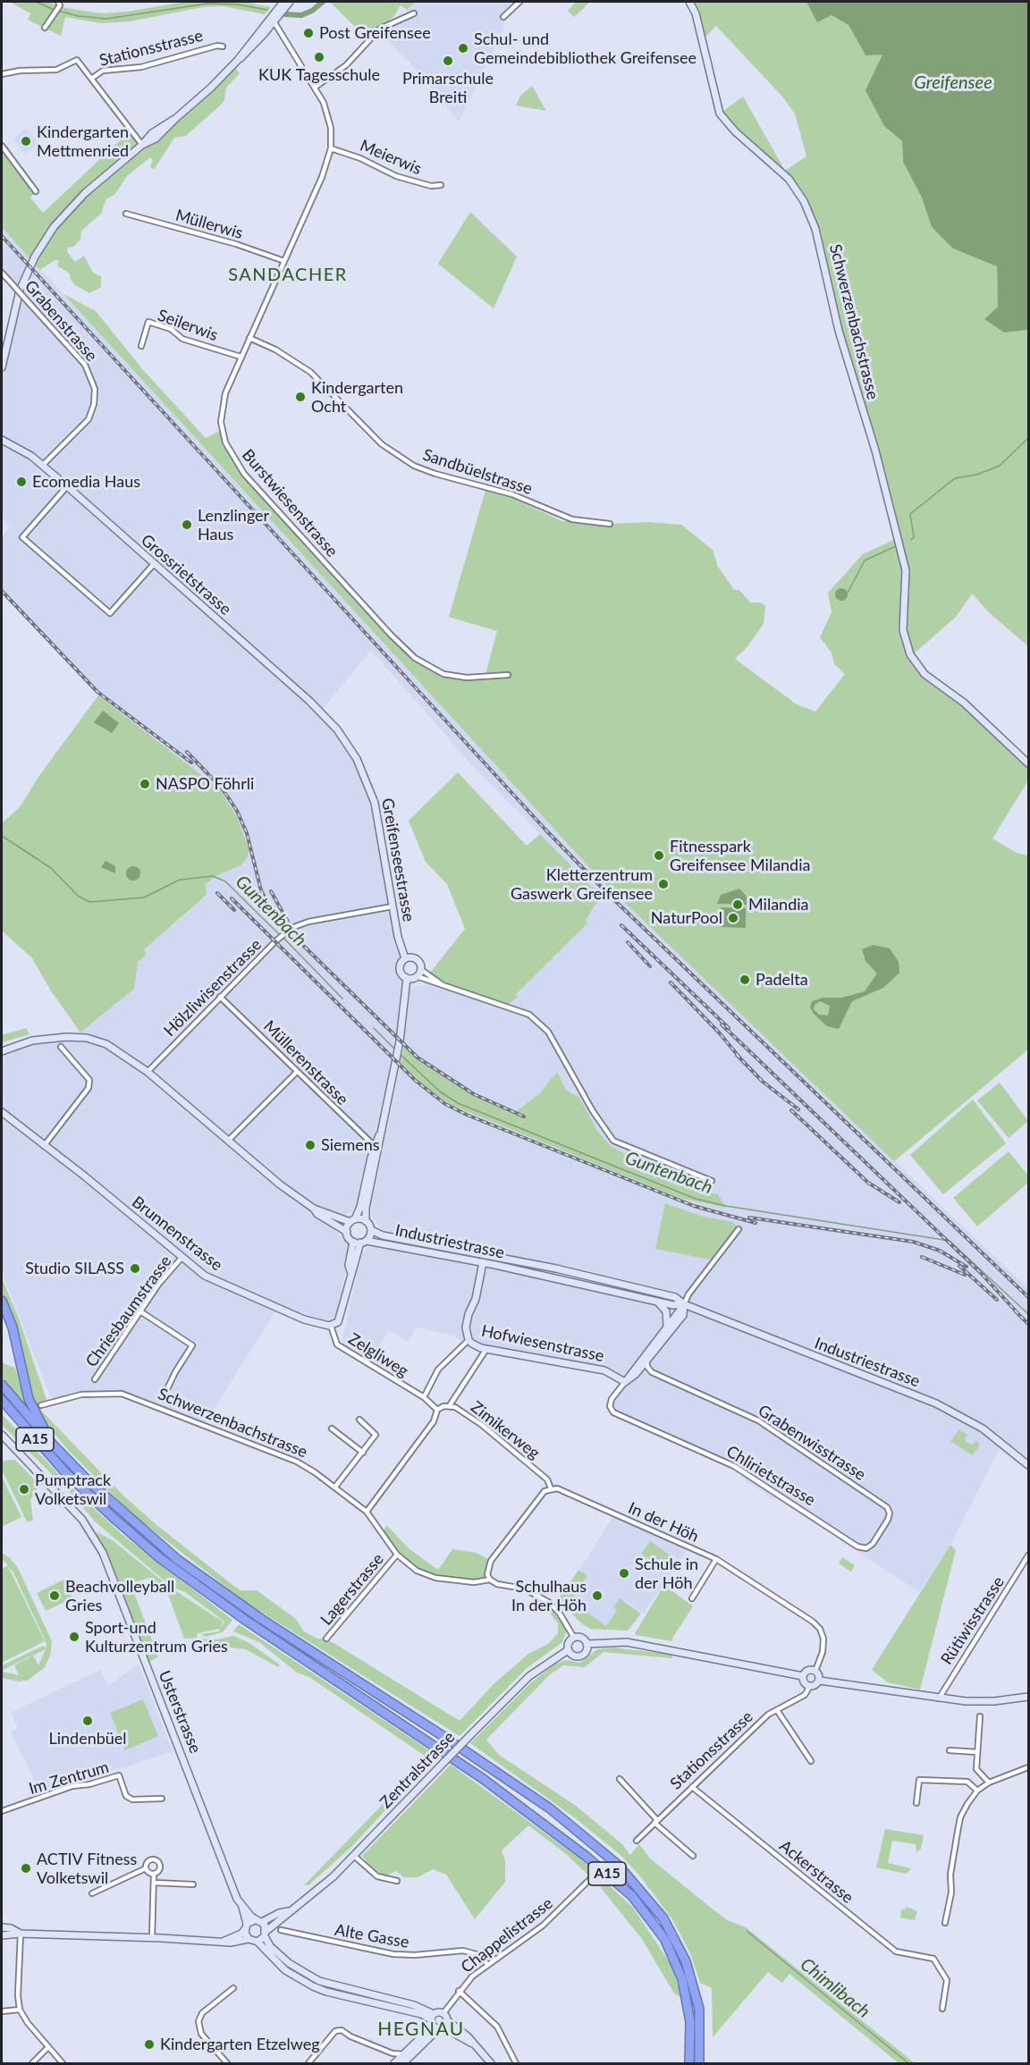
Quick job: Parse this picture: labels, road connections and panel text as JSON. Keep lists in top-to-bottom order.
{
  "streets": {
    "highway": ["A15"],
    "main road": [
      "Schwerzenbachstrasse",
      "Grossrietstrasse",
      "Greifenseestrasse",
      "Brunnenstrasse",
      "Industriestrasse",
      "Hofwiesenstrasse",
      "Chlirietstrasse",
      "Usterstrasse",
      "Zentralstrasse"
    ],
    "street": [
      "Stationsstrasse",
      "Meierwis",
      "Müllerwis",
      "Grabenstrasse",
      "Seilerwis",
      "Sandbüelstrasse",
      "Burstwiesenstrasse",
      "Hölzliwisenstrasse",
      "Müllerenstrasse",
      "Chriesbaumstrasse",
      "Zelgliweg",
      "Zimikerweg",
      "Grabenwisstrasse",
      "In der Höh",
      "Lagerstrasse",
      "Rütiwisstrasse",
      "Im Zentrum",
      "Ackerstrasse",
      "Chappelistrasse",
      "Alte Gasse"
    ]
  },
  "crossings": [
    ["Stationsstrasse", "In der Höh"],
    ["Stationsstrasse", "Ackerstrasse"],
    ["Meierwis", "Burstwiesenstrasse"],
    ["Müllerwis", "Burstwiesenstrasse"],
    ["Grabenstrasse", "Grossrietstrasse"],
    ["Schwerzenbachstrasse", "Lagerstrasse"],
    ["Schwerzenbachstrasse", "Zentralstrasse"],
    ["Seilerwis", "Burstwiesenstrasse"],
    ["Sandbüelstrasse", "Burstwiesenstrasse"],
    ["Grossrietstrasse", "Greifenseestrasse"],
    ["Greifenseestrasse", "Hölzliwisenstrasse"],
    ["Hölzliwisenstrasse", "Müllerenstrasse"],
    ["Brunnenstrasse", "Chriesbaumstrasse"],
    ["Brunnenstrasse", "Zelgliweg"],
    ["Industriestrasse", "Hofwiesenstrasse"],
    ["Industriestrasse", "Chlirietstrasse"],
    ["Hofwiesenstrasse", "Chlirietstrasse"],
    ["Zelgliweg", "Zimikerweg"],
    ["Zimikerweg", "In der Höh"],
    ["Grabenwisstrasse", "Chlirietstrasse"],
    ["Usterstrasse", "Zentralstrasse"],
    ["Chappelistrasse", "Alte Gasse"]
  ],
  "districts": ["SANDACHER", "HEGNAU"],
  "water": ["Greifensee", "Guntenbach", "Chimlibach"],
  "places": [
    "Post Greifensee",
    "Schul- und Gemeindebibliothek Greifensee",
    "KUK Tagesschule",
    "Primarschule Breiti",
    "Kindergarten Mettmenried",
    "Kindergarten Ocht",
    "Ecomedia Haus",
    "Lenzlinger Haus",
    "NASPO Föhrli",
    "Fitnesspark Greifensee Milandia",
    "Kletterzentrum Gaswerk Greifensee",
    "Milandia",
    "NaturPool",
    "Padelta",
    "Siemens",
    "Studio SILASS",
    "Pumptrack Volketswil",
    "Schule in der Höh",
    "Beachvolleyball Gries",
    "Schulhaus In der Höh",
    "Sport-und Kulturzentrum Gries",
    "Lindenbüel",
    "ACTIV Fitness Volketswil",
    "Kindergarten Etzelweg"
  ]
}
